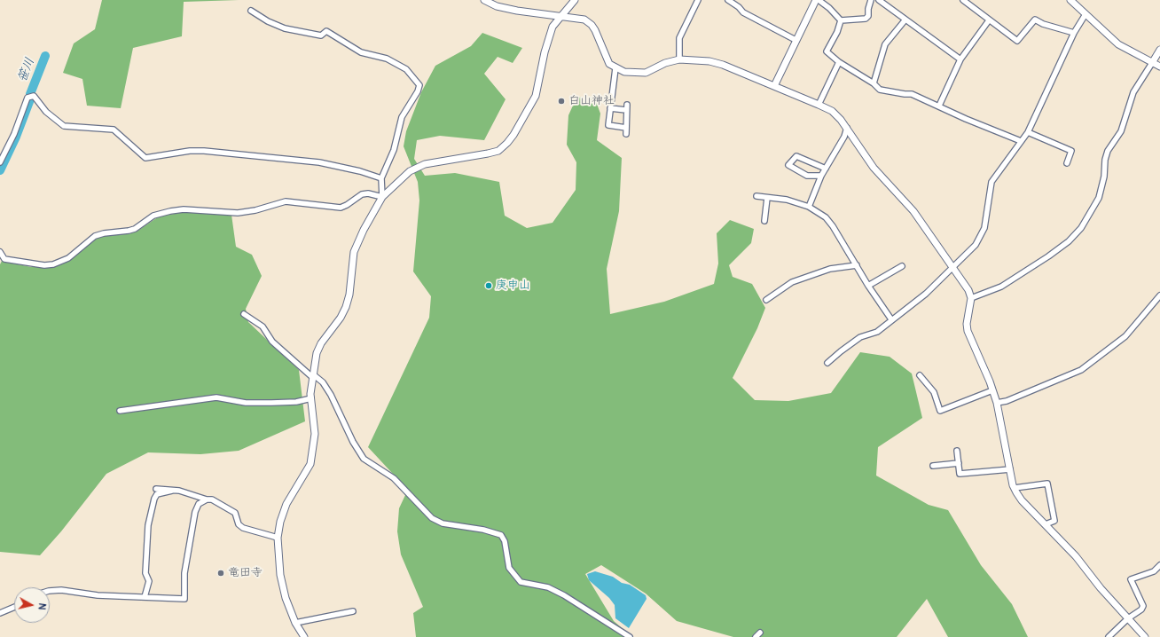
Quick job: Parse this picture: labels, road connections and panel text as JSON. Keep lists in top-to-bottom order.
{
  "water": ["笹川"],
  "places": ["白山神社", "庚申山", "竜田寺"],
  "north": "right"
}
